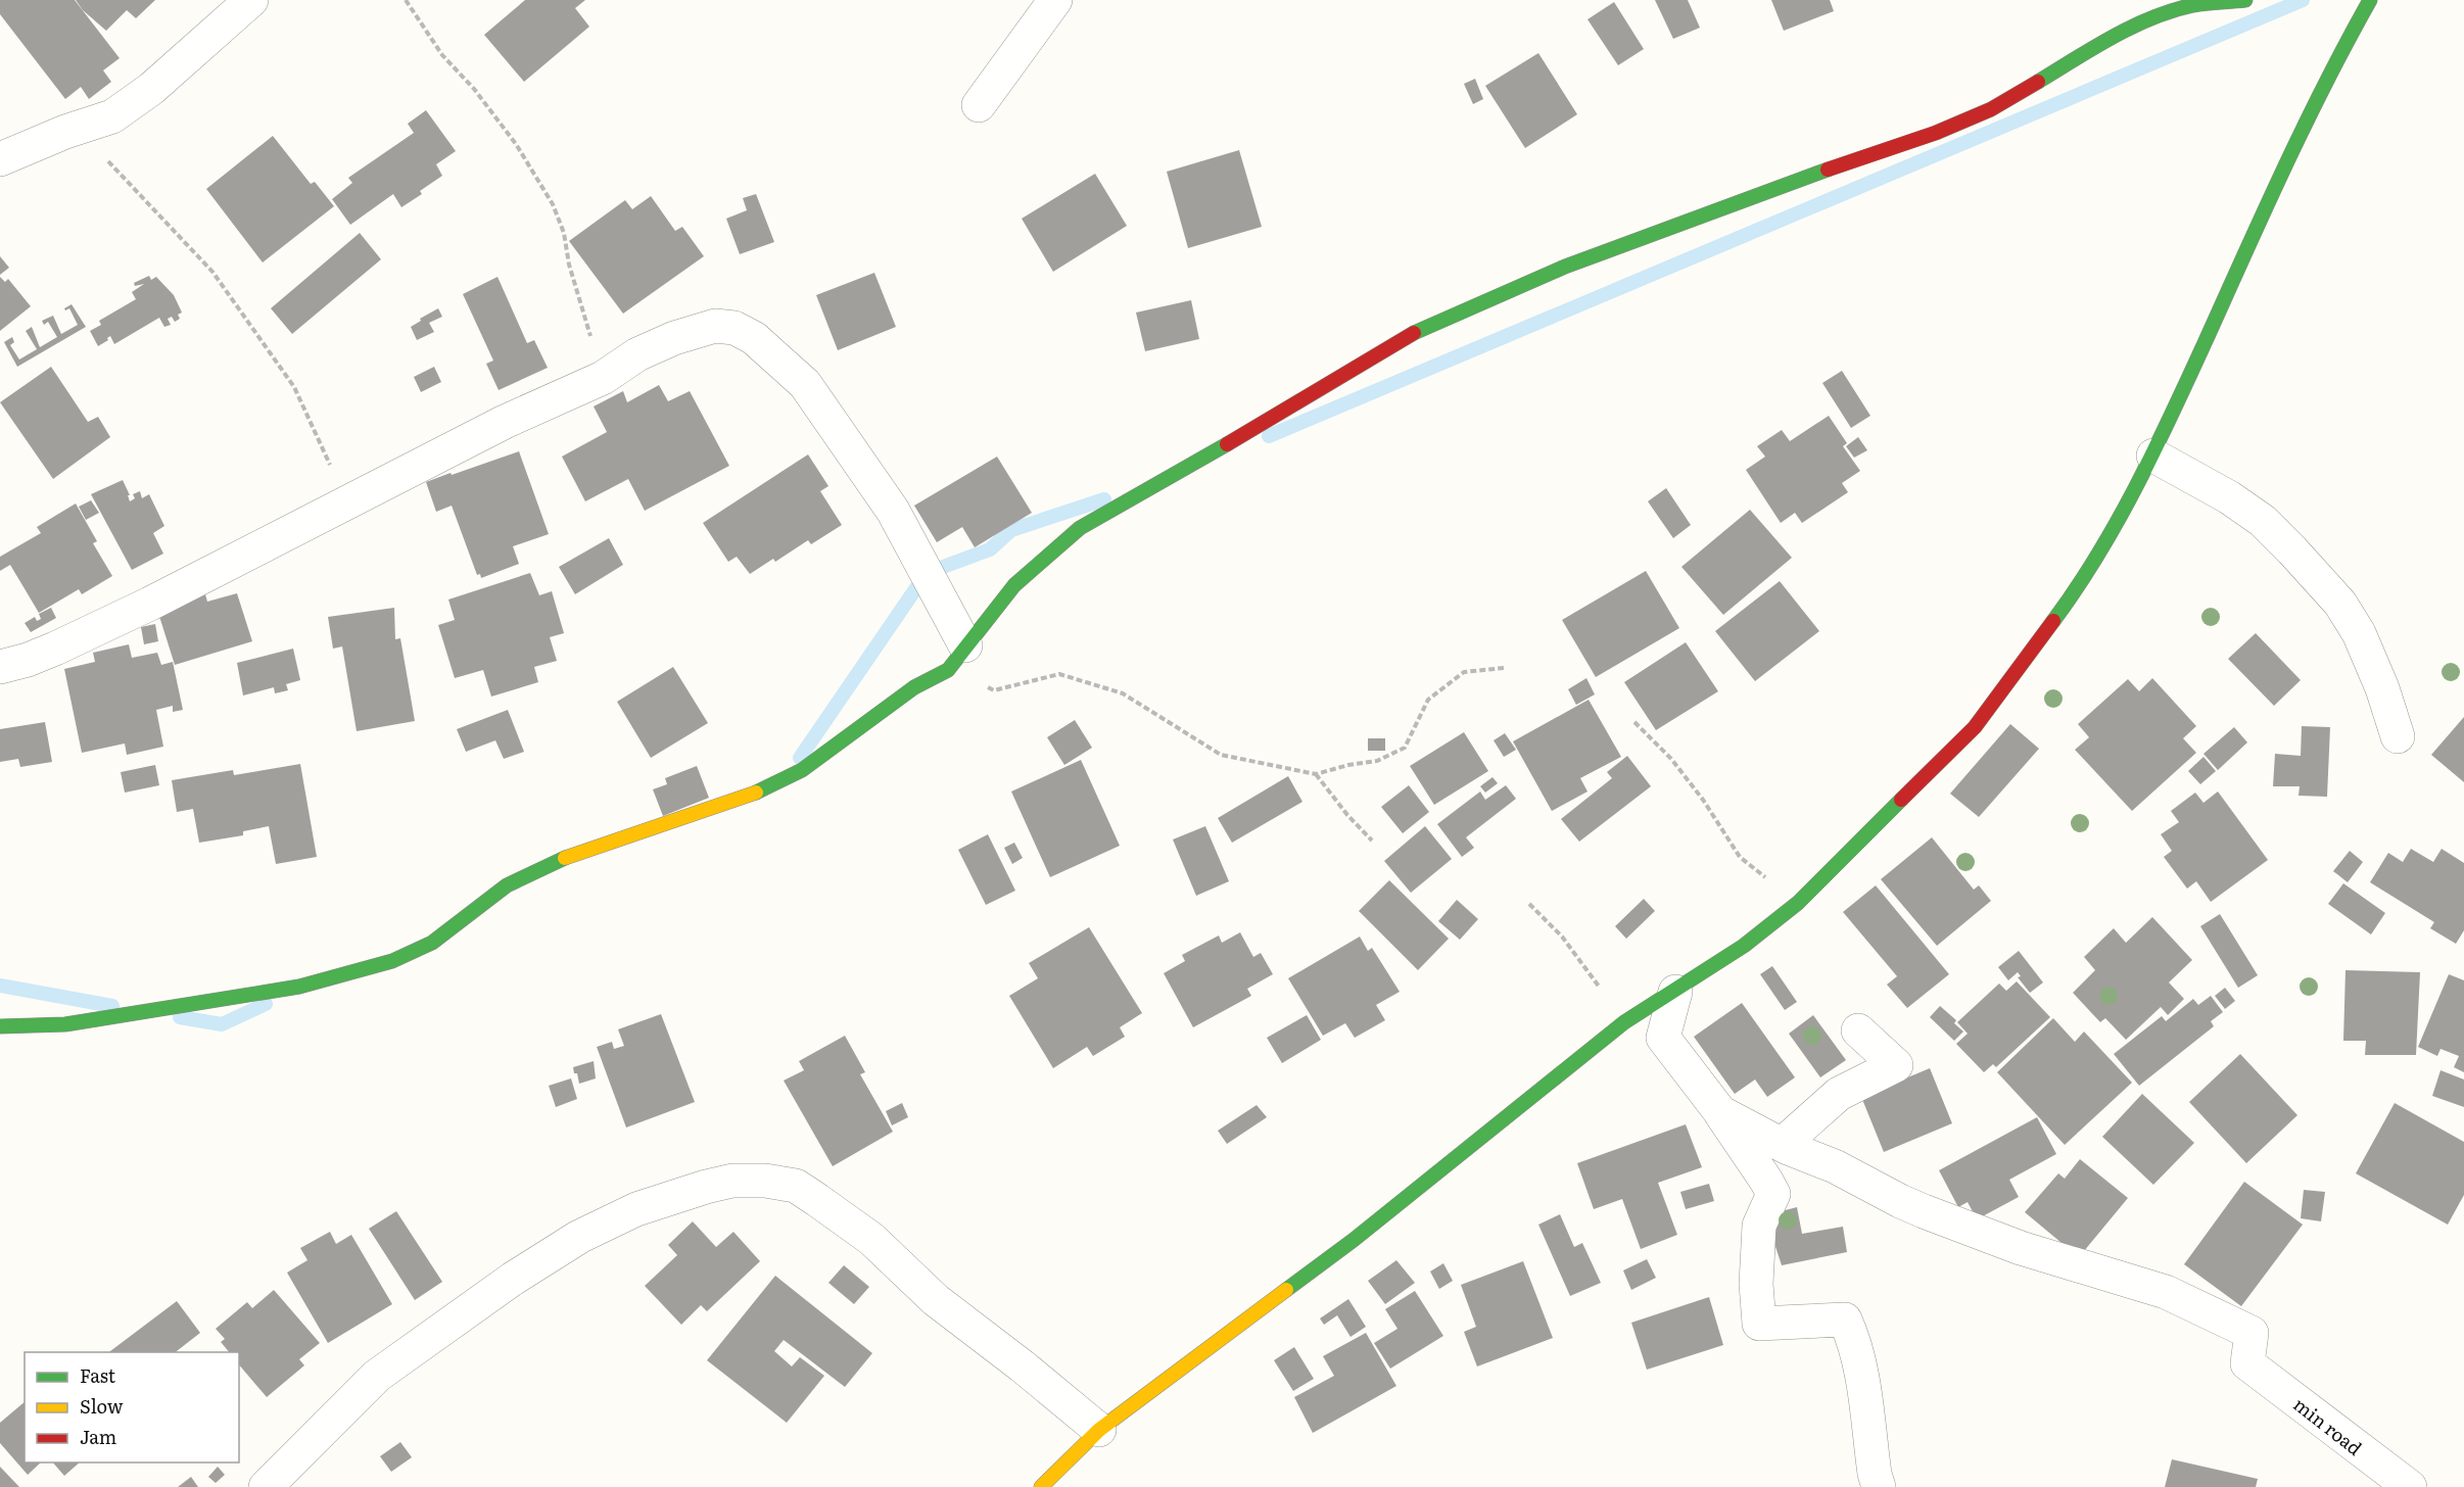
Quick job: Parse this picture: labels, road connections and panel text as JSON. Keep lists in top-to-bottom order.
{
  "streets": {
    "street": ["min road"]
  },
  "legend": ["Fast", "Slow", "Jam"]
}
